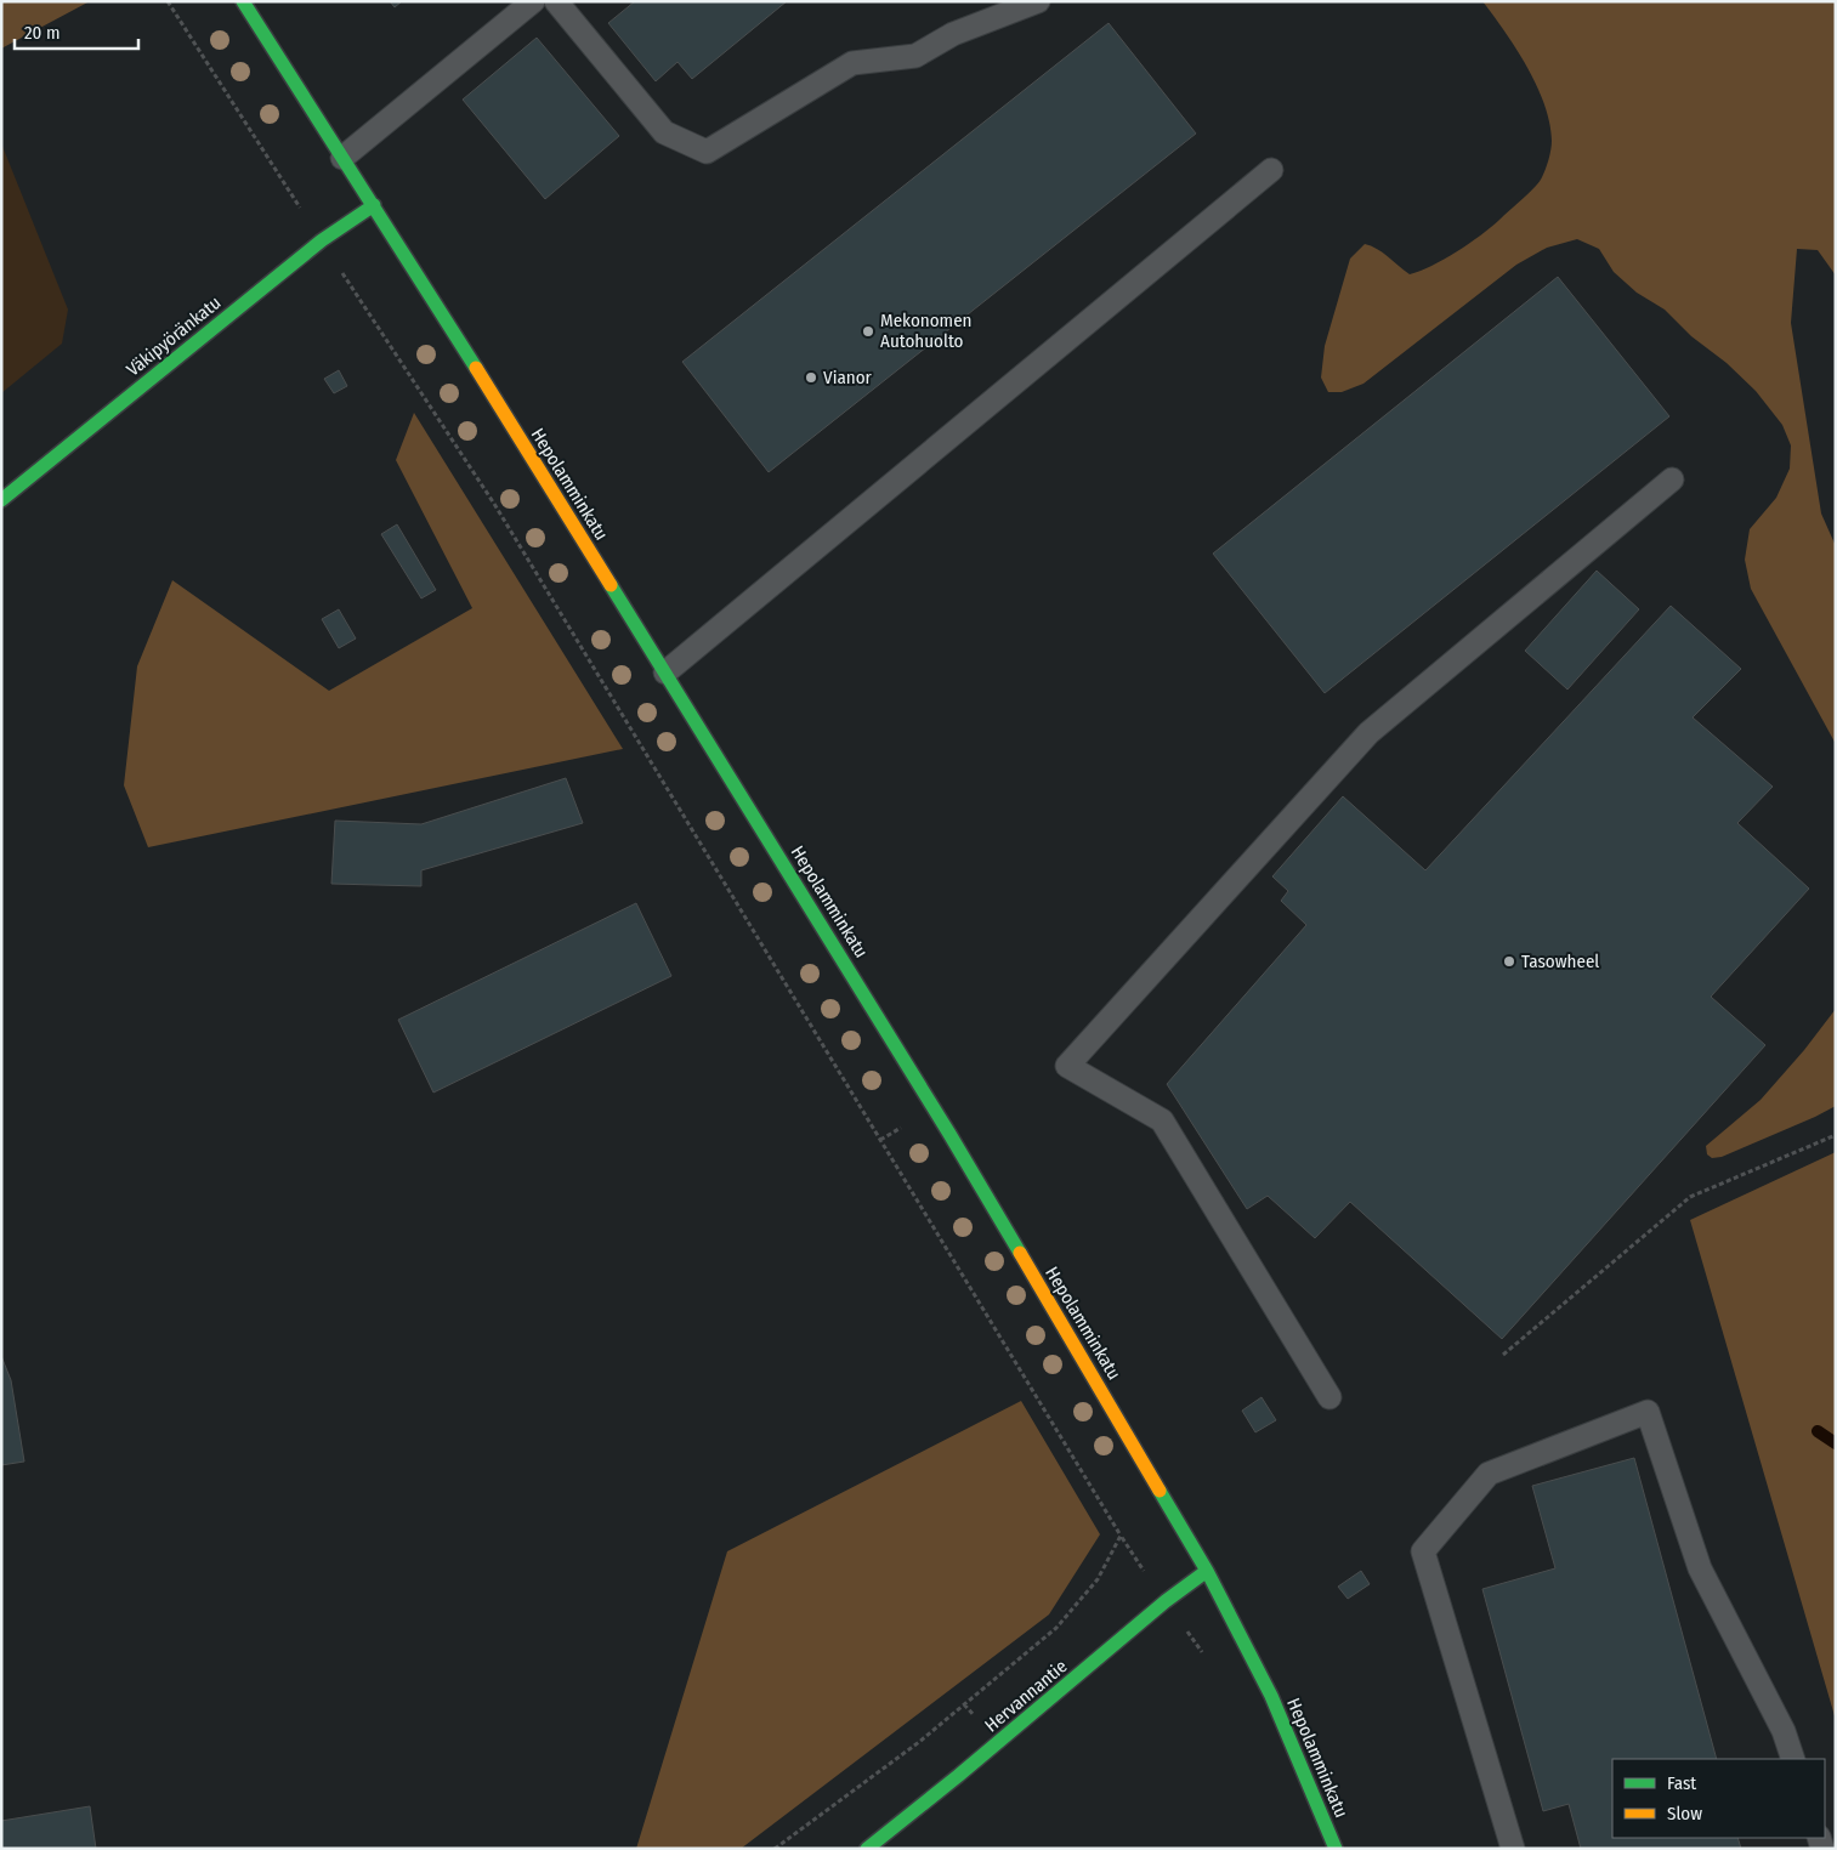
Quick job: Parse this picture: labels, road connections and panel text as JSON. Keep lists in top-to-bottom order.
{
  "streets": {
    "main road": ["Väkipyöränkatu", "Hepolamminkatu", "Hervannantie"]
  },
  "crossings": [
    ["Väkipyöränkatu", "Hepolamminkatu"],
    ["Hepolamminkatu", "Hervannantie"]
  ],
  "places": ["Mekonomen Autohuolto", "Vianor", "Tasowheel"],
  "legend": ["Fast", "Slow"],
  "scale_bar": "20 m"
}
